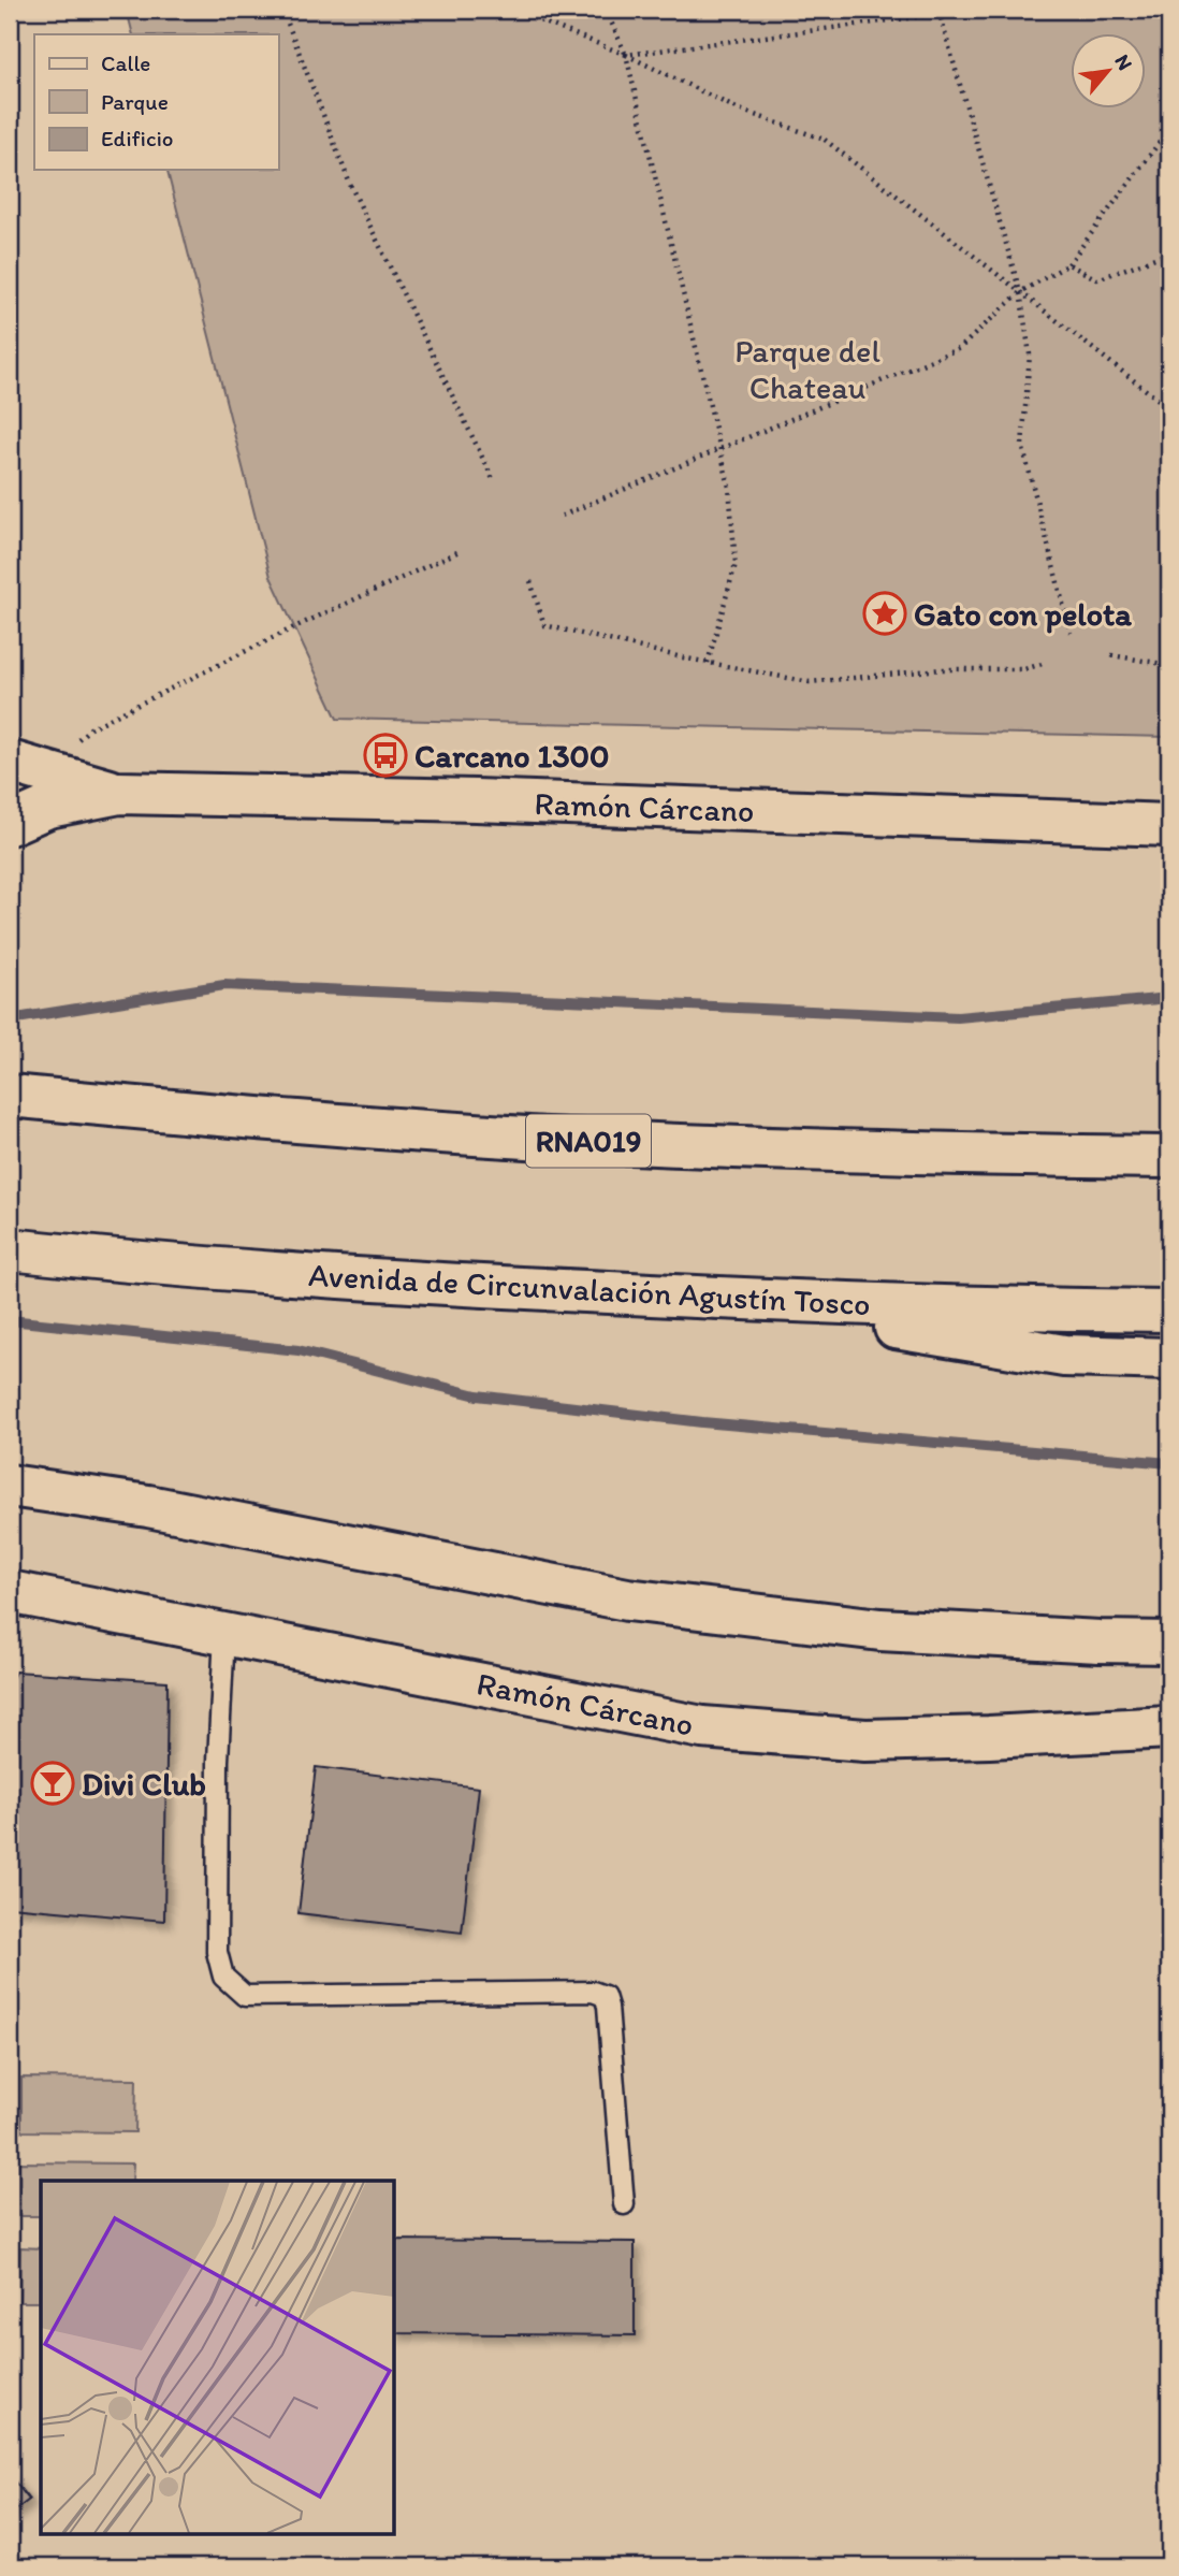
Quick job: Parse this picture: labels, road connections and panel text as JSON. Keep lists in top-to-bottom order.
{
  "streets": {
    "main road": ["Ramón Cárcano", "RNA019", "Avenida de Circunvalación Agustín Tosco"]
  },
  "parks": ["Parque del Chateau"],
  "places": {
    "place": ["Gato con pelota"],
    "bus stop": ["Carcano 1300"],
    "bar": ["Divi Club"]
  },
  "legend": ["Calle", "Parque", "Edificio"],
  "north": "top right"
}
